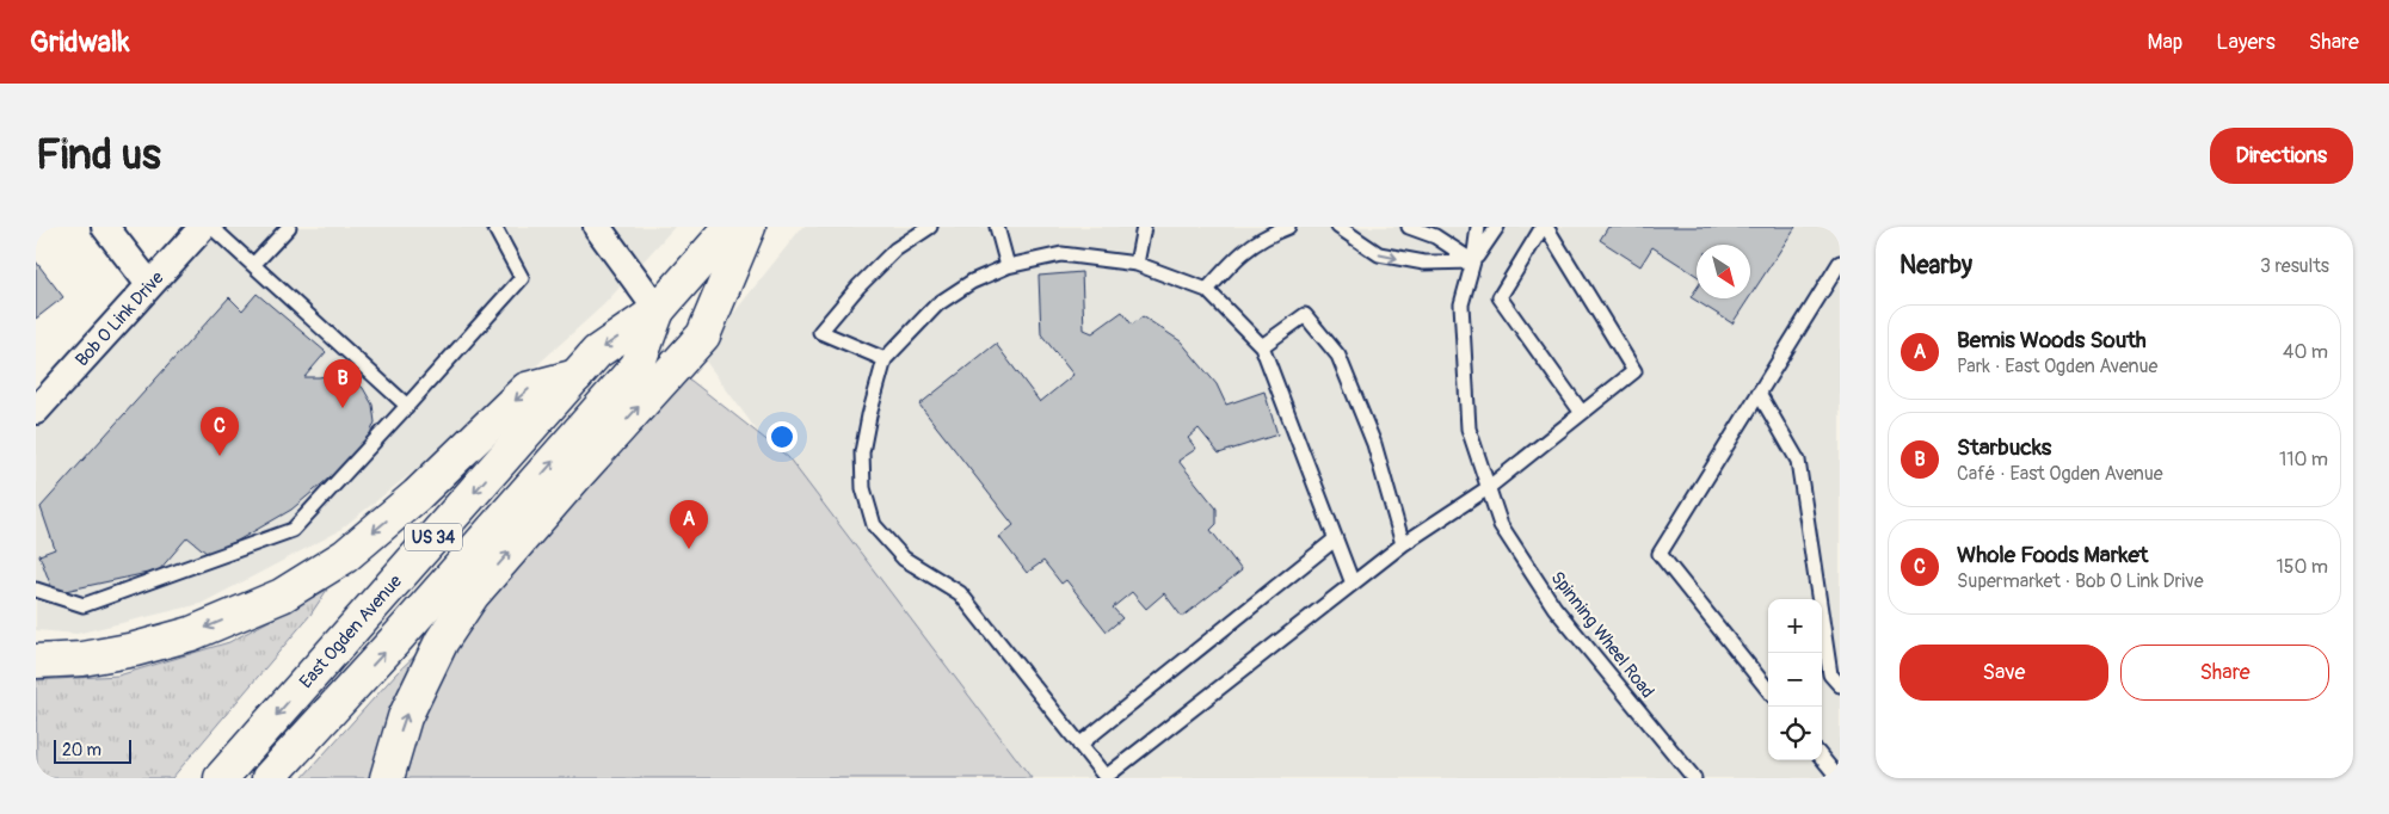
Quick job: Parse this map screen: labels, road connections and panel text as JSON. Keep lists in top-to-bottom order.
{
  "streets": {
    "main road": ["US 34", "East Ogden Avenue"],
    "street": ["Bob O Link Drive"],
    "lane": ["Spinning Wheel Road"]
  },
  "scale_bar": "20 m",
  "north": "bottom right",
  "page": {
    "header": "Gridwalk",
    "nav": ["Map", "Layers", "Share"],
    "buttons": [
      "Directions",
      ["Save", "Share"]
    ],
    "title": "Find us",
    "heading": ["Nearby", "3 results"],
    "list": [
      {
        "mark": "A",
        "name": "Bemis Woods South",
        "note": "Park · East Ogden Avenue",
        "value": "40 m"
      },
      {
        "mark": "B",
        "name": "Starbucks",
        "note": "Café · East Ogden Avenue",
        "value": "110 m"
      },
      {
        "mark": "C",
        "name": "Whole Foods Market",
        "note": "Supermarket · Bob O Link Drive",
        "value": "150 m"
      }
    ],
    "pins": ["B", "C", "A"],
    "map_buttons": ["+", "−"],
    "scale": "20 m"
  }
}
